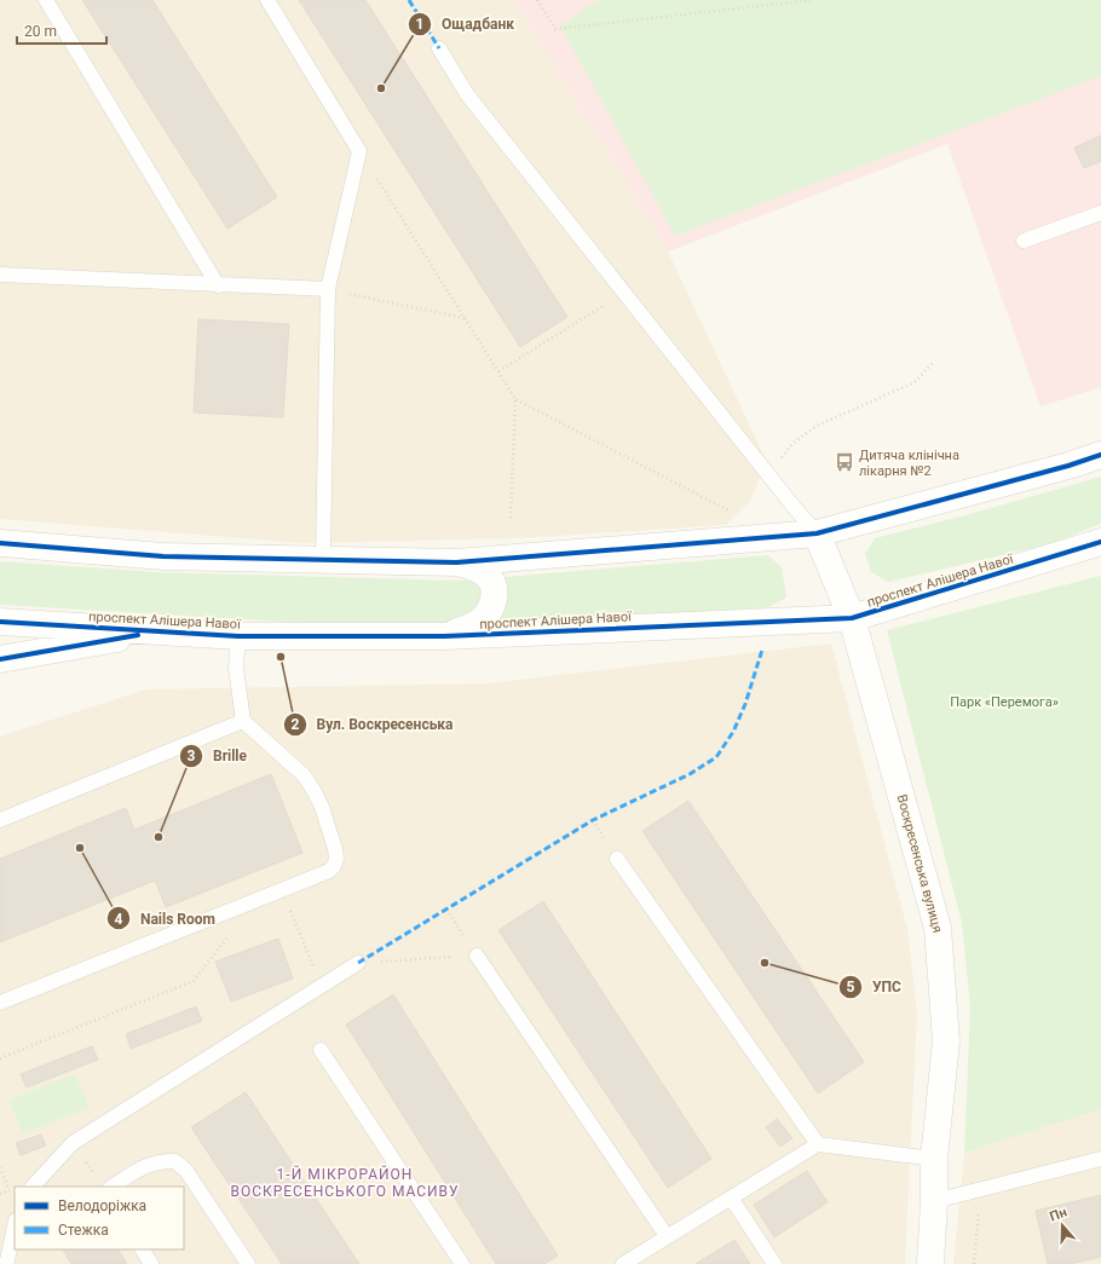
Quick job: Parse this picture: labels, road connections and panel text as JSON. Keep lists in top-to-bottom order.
{
  "streets": {
    "street": ["проспект Алішера Навої", "Воскресенська вулиця"]
  },
  "crossings": [
    ["проспект Алішера Навої", "Воскресенська вулиця"]
  ],
  "districts": ["1-Й МІКРОРАЙОН ВОСКРЕСЕНСЬКОГО МАСИВУ"],
  "parks": ["Парк «Перемога»"],
  "places": {
    "other": [
      "Ощадбанк",
      "Вул. Воскресенська",
      "Brille",
      "Nails Room",
      "УПС"
    ],
    "bus stop": ["Дитяча клінічна лікарня №2"]
  },
  "legend": ["Велодоріжка", "Стежка"],
  "scale_bar": "20 m",
  "north": "top"
}
